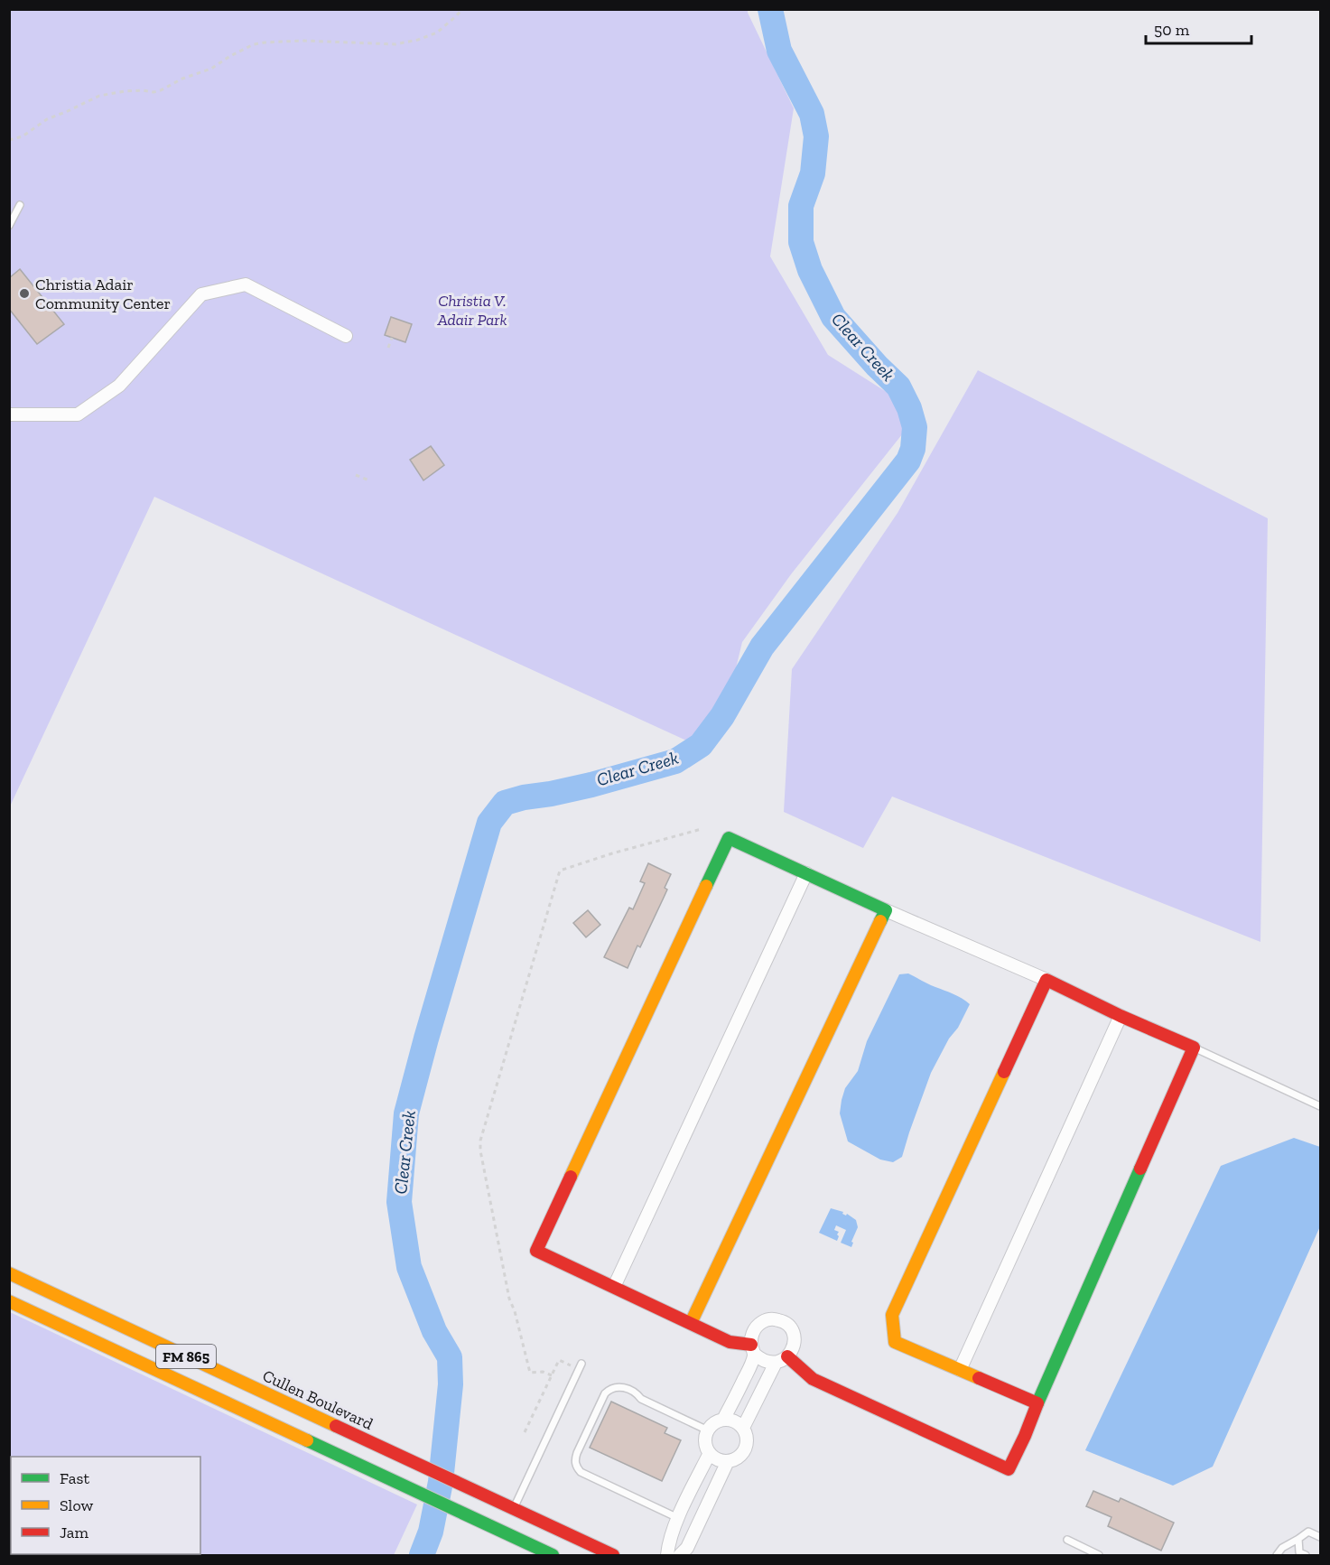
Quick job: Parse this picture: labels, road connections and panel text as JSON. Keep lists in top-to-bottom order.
{
  "streets": {
    "street": ["FM 865", "Cullen Boulevard"]
  },
  "water": ["Clear Creek"],
  "parks": ["Christia V. Adair Park"],
  "places": ["Christia Adair Community Center"],
  "legend": ["Fast", "Slow", "Jam"],
  "scale_bar": "50 m"
}
